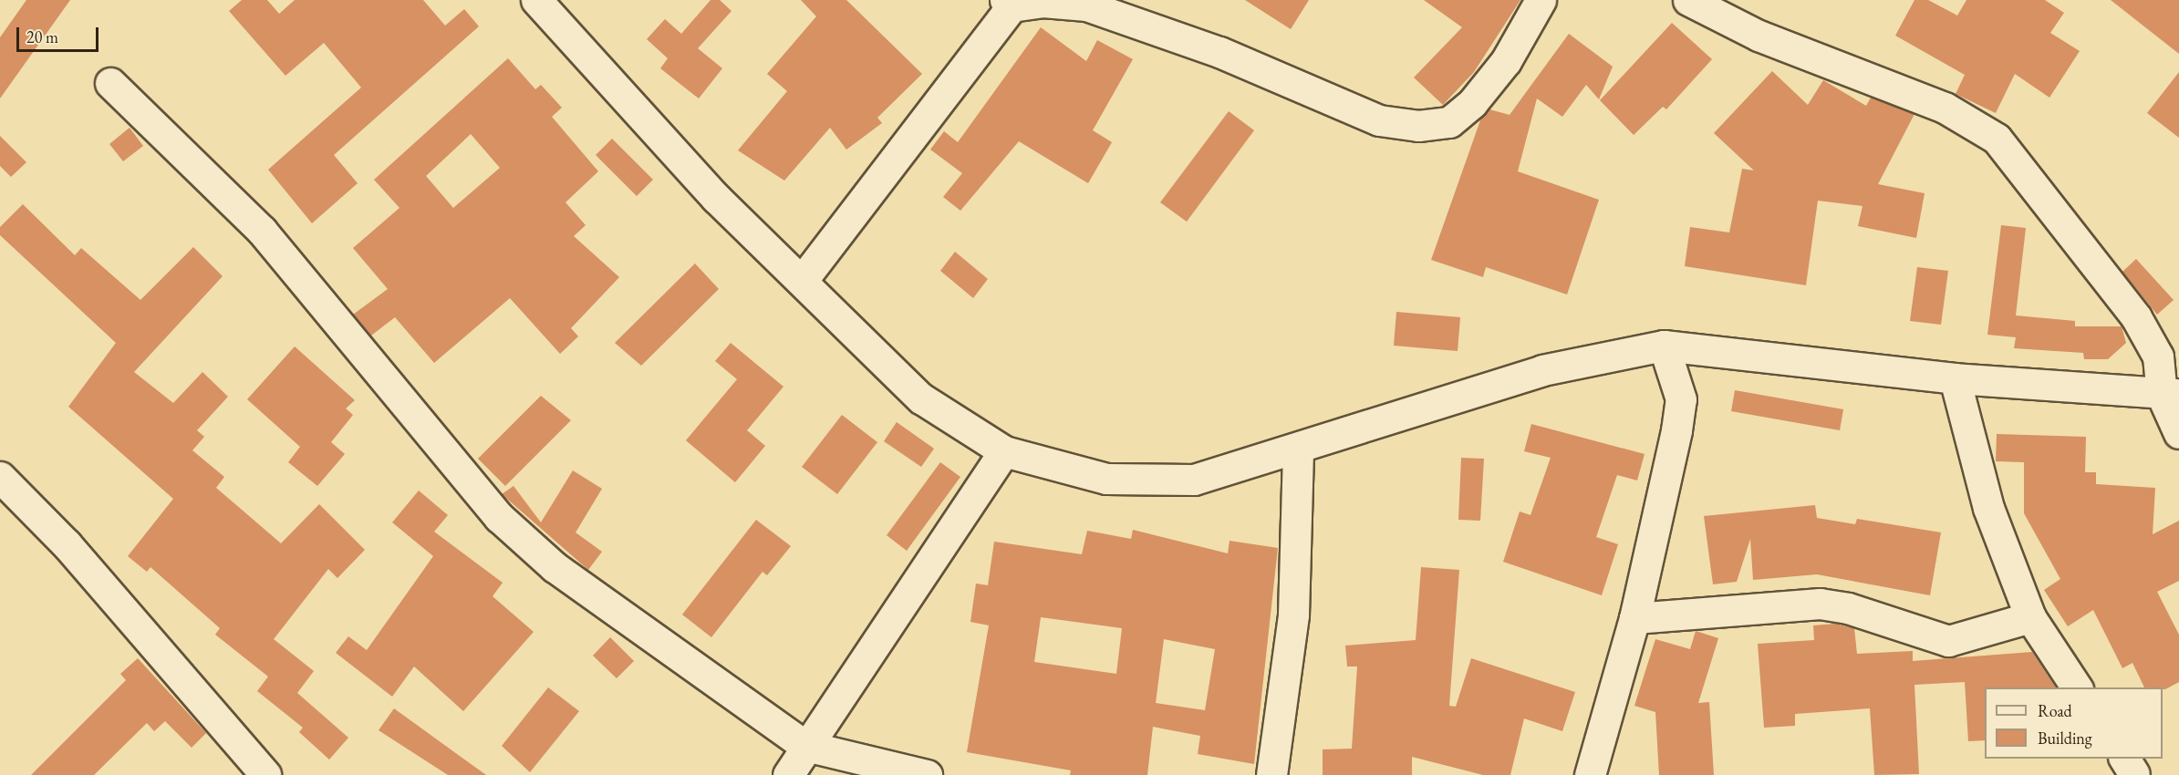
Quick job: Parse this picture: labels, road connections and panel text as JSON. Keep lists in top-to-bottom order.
{
  "legend": ["Road", "Building"],
  "scale_bar": "20 m"
}
